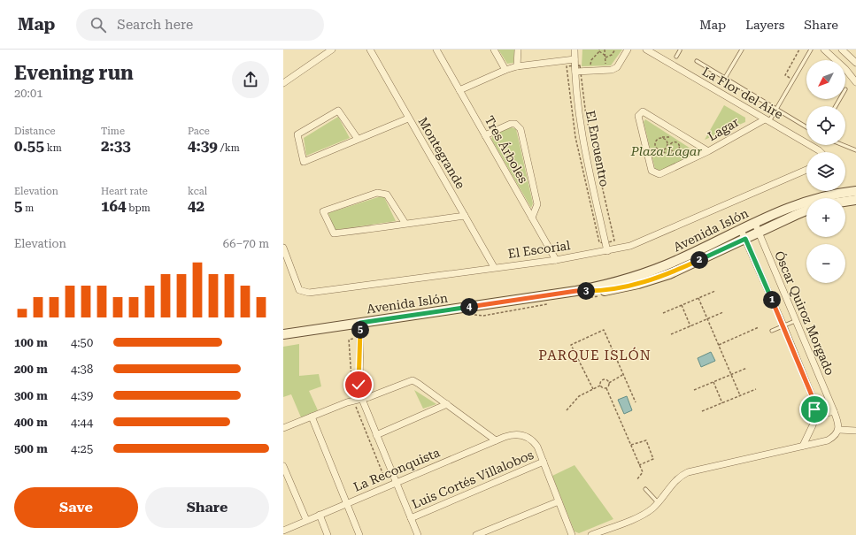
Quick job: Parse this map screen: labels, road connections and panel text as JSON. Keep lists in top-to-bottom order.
{
  "streets": {
    "main road": ["Avenida Islón"],
    "street": [
      "La Flor del Aire",
      "Lagar",
      "El Encuentro",
      "Tres Árboles",
      "Montegrande",
      "El Escorial",
      "Óscar Quiroz Morgado",
      "La Reconquista",
      "Luis Cortés Villalobos"
    ]
  },
  "crossings": [
    ["La Flor del Aire", "Lagar"],
    ["El Encuentro", "El Escorial"],
    ["Tres Árboles", "El Escorial"],
    ["Montegrande", "El Escorial"],
    ["Avenida Islón", "Óscar Quiroz Morgado"],
    ["La Reconquista", "Luis Cortés Villalobos"]
  ],
  "districts": ["PARQUE ISLÓN"],
  "parks": ["Plaza Lagar"],
  "north": "bottom left",
  "page": {
    "header": "Map",
    "search": "Search here",
    "nav": ["Map", "Layers", "Share"],
    "heading": ["Evening run", "20:01"],
    "map_buttons": ["+", "−"],
    "stats": [
      ["Distance", "0.55 km"],
      ["Time", "2:33"],
      ["Pace", "4:39 /km"],
      ["Elevation", "5 m"],
      ["Heart rate", "164 bpm"],
      ["kcal", "42"]
    ],
    "chart": ["Elevation", "66–70 m"],
    "pins": [
      "2",
      "3",
      "1",
      "4",
      "5"
    ],
    "list": [
      {
        "name": "100 m",
        "note": "4:50"
      },
      {
        "name": "200 m",
        "note": "4:38"
      },
      {
        "name": "300 m",
        "note": "4:39"
      },
      {
        "name": "400 m",
        "note": "4:44"
      },
      {
        "name": "500 m",
        "note": "4:25"
      }
    ],
    "buttons": ["Save", "Share"]
  }
}
